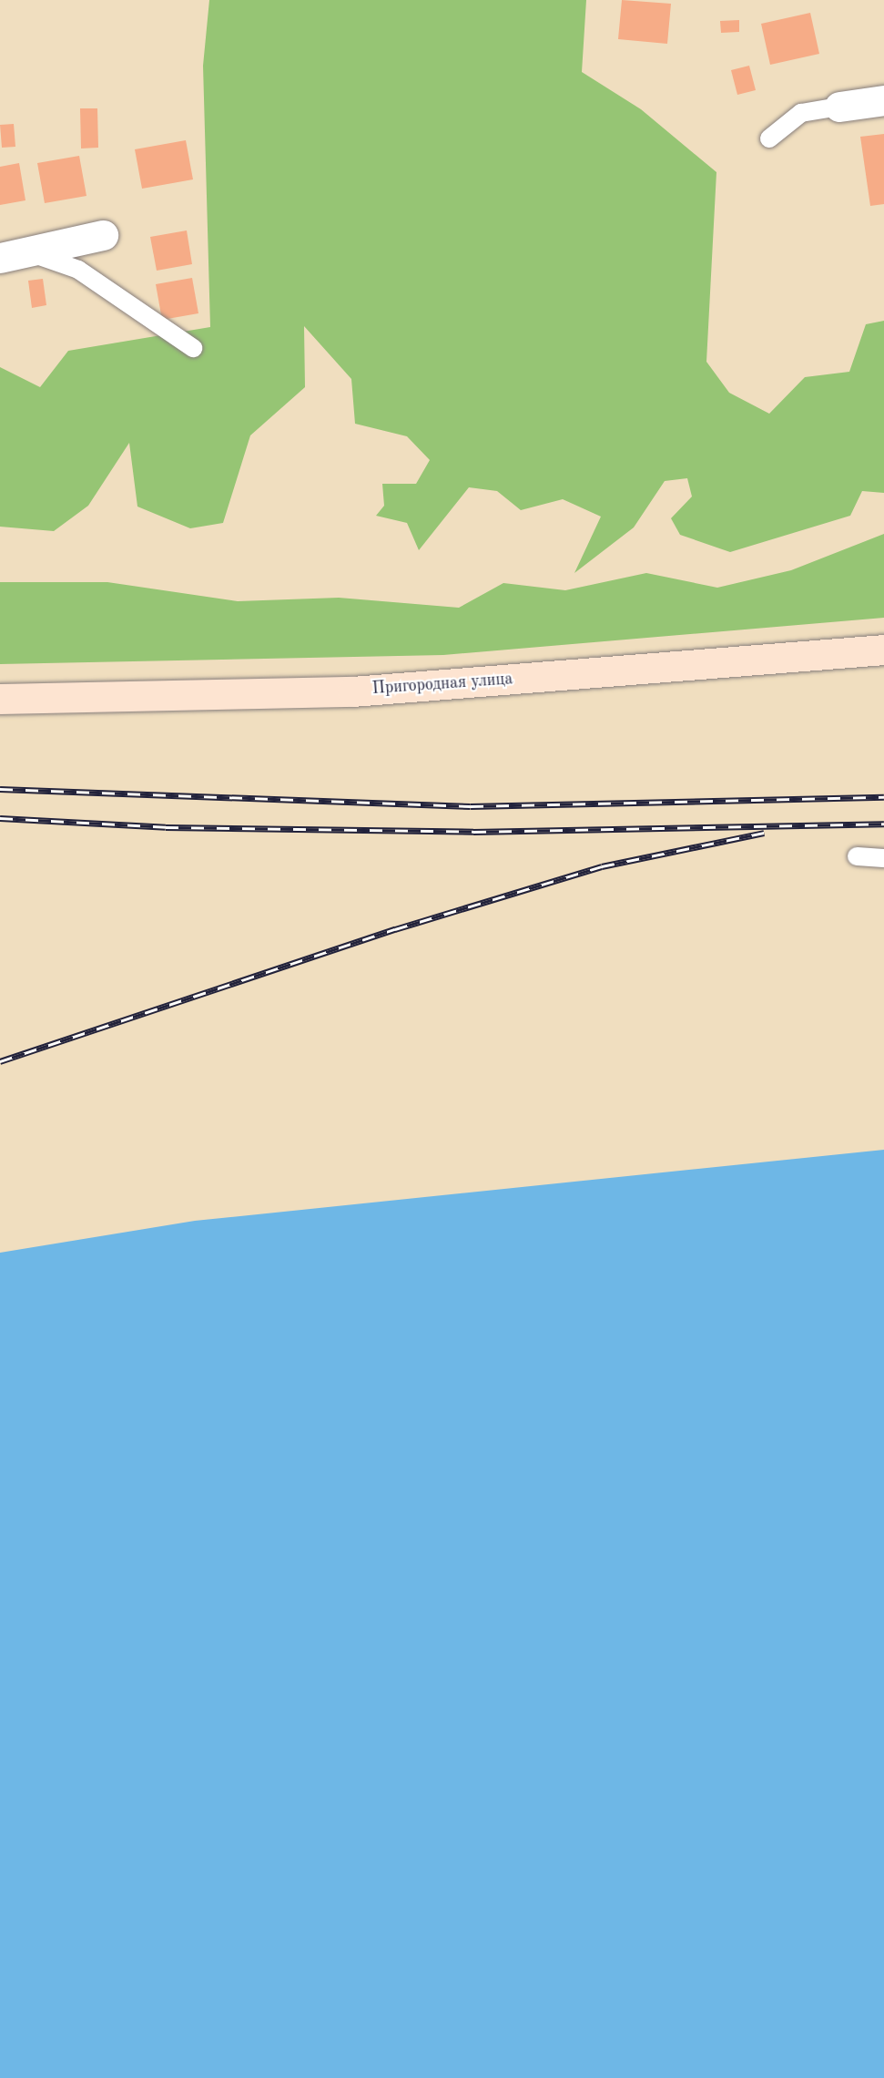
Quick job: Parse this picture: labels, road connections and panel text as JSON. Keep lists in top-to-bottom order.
{
  "streets": {
    "main road": ["Пригородная улица"]
  }
}
